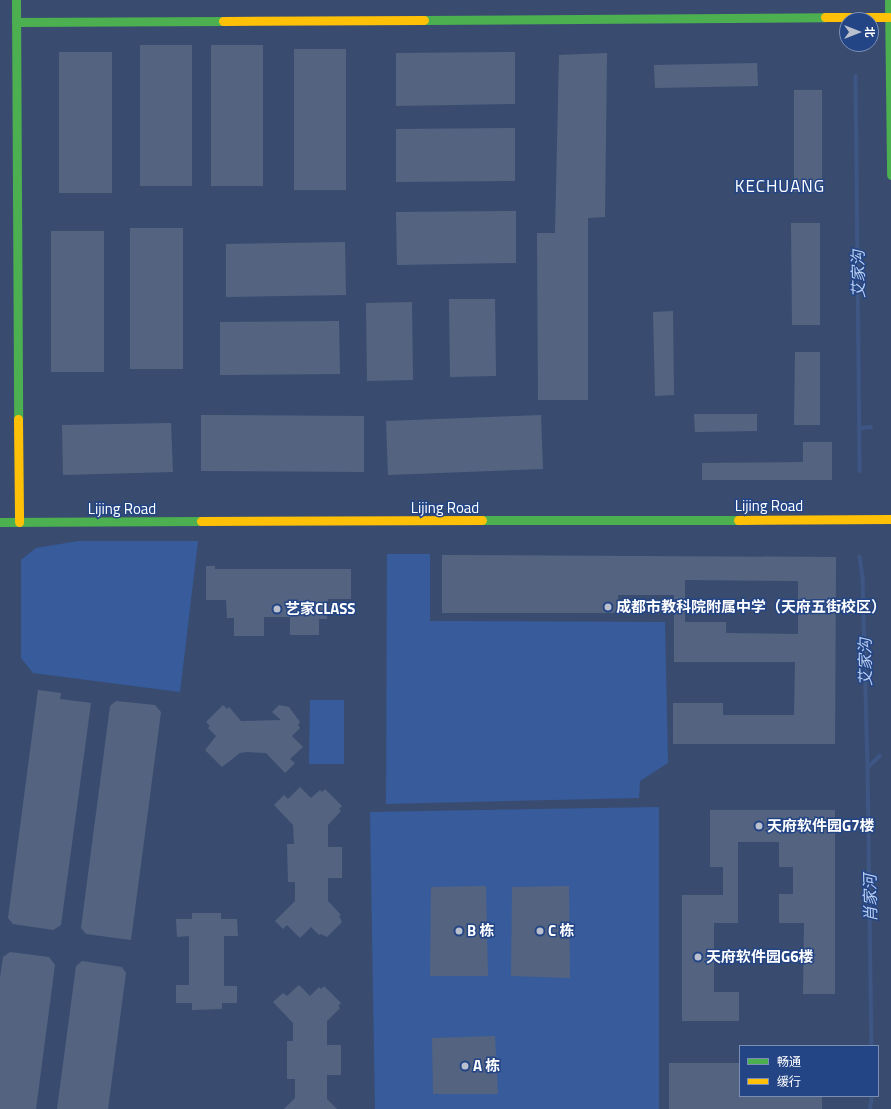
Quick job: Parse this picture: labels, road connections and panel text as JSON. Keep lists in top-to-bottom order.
{
  "streets": {
    "street": ["Lijing Road"]
  },
  "districts": ["KECHUANG"],
  "water": ["艾家沟", "肖家河"],
  "places": [
    "成都市教科院附属中学（天府五街校区）",
    "艺家CLASS",
    "天府软件园G7楼",
    "B 栋",
    "C 栋",
    "天府软件园G6楼",
    "A 栋"
  ],
  "legend": ["畅通", "缓行"],
  "north": "right"
}
